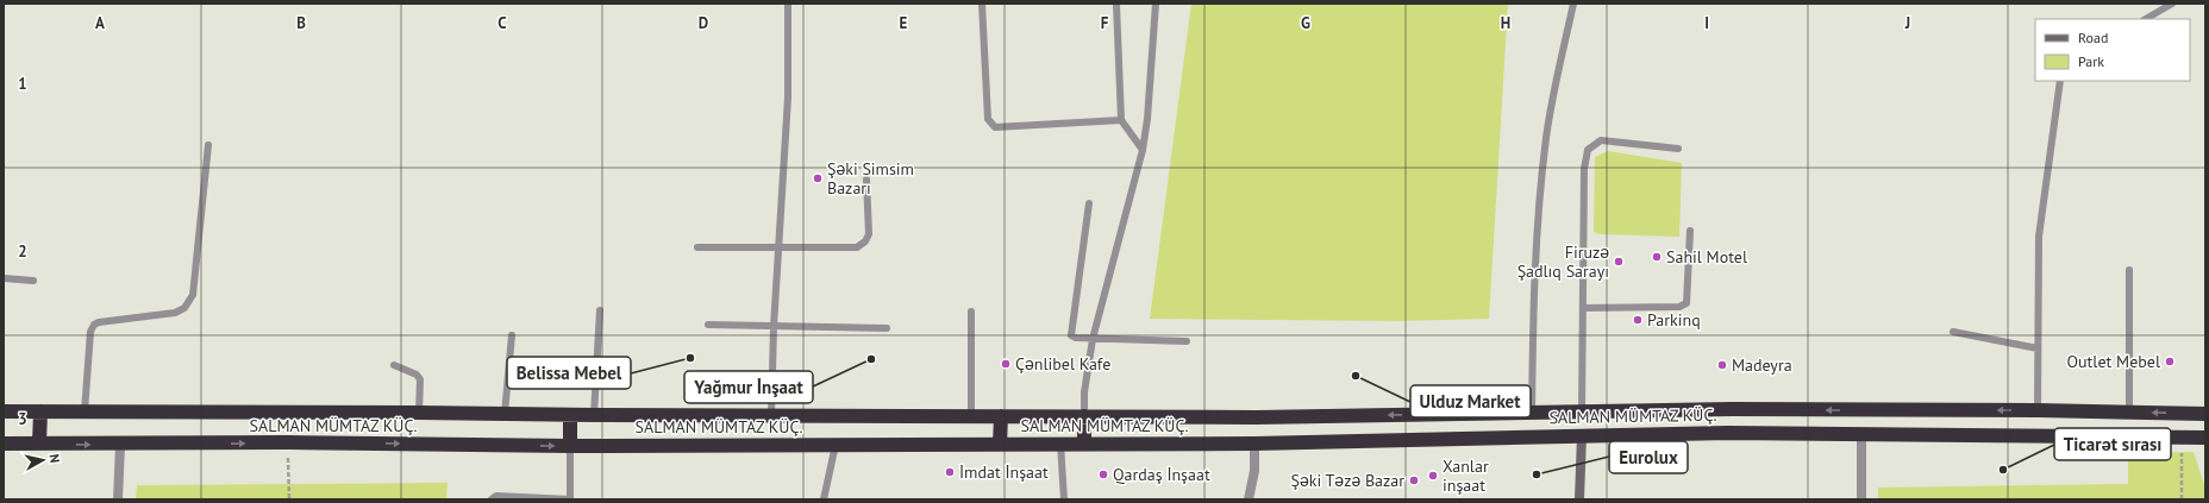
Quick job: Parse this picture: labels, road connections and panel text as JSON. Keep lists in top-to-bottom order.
{
  "streets": {
    "highway": ["SALMAN MÜMTAZ KÜÇ."]
  },
  "places": [
    "Şəki Simsim Bazarı",
    "Sahil Motel",
    "Firuzə Şadlıq Sarayı",
    "Parkinq",
    "Belissa Mebel",
    "Yağmur İnşaat",
    "Outlet Mebel",
    "Çənlibel Kafe",
    "Madeyra",
    "Ulduz Market",
    "Ticarət sırası",
    "İmdat İnşaat",
    "Qardaş İnşaat",
    "Eurolux",
    "Xanlar inşaat",
    "Şəki Təzə Bazar"
  ],
  "legend": ["Road", "Park"],
  "north": "right",
  "grid": {
    "columns": [
      "A",
      "B",
      "C",
      "D",
      "E",
      "F",
      "G",
      "H",
      "I",
      "J"
    ],
    "rows": ["1", "2", "3"]
  }
}
